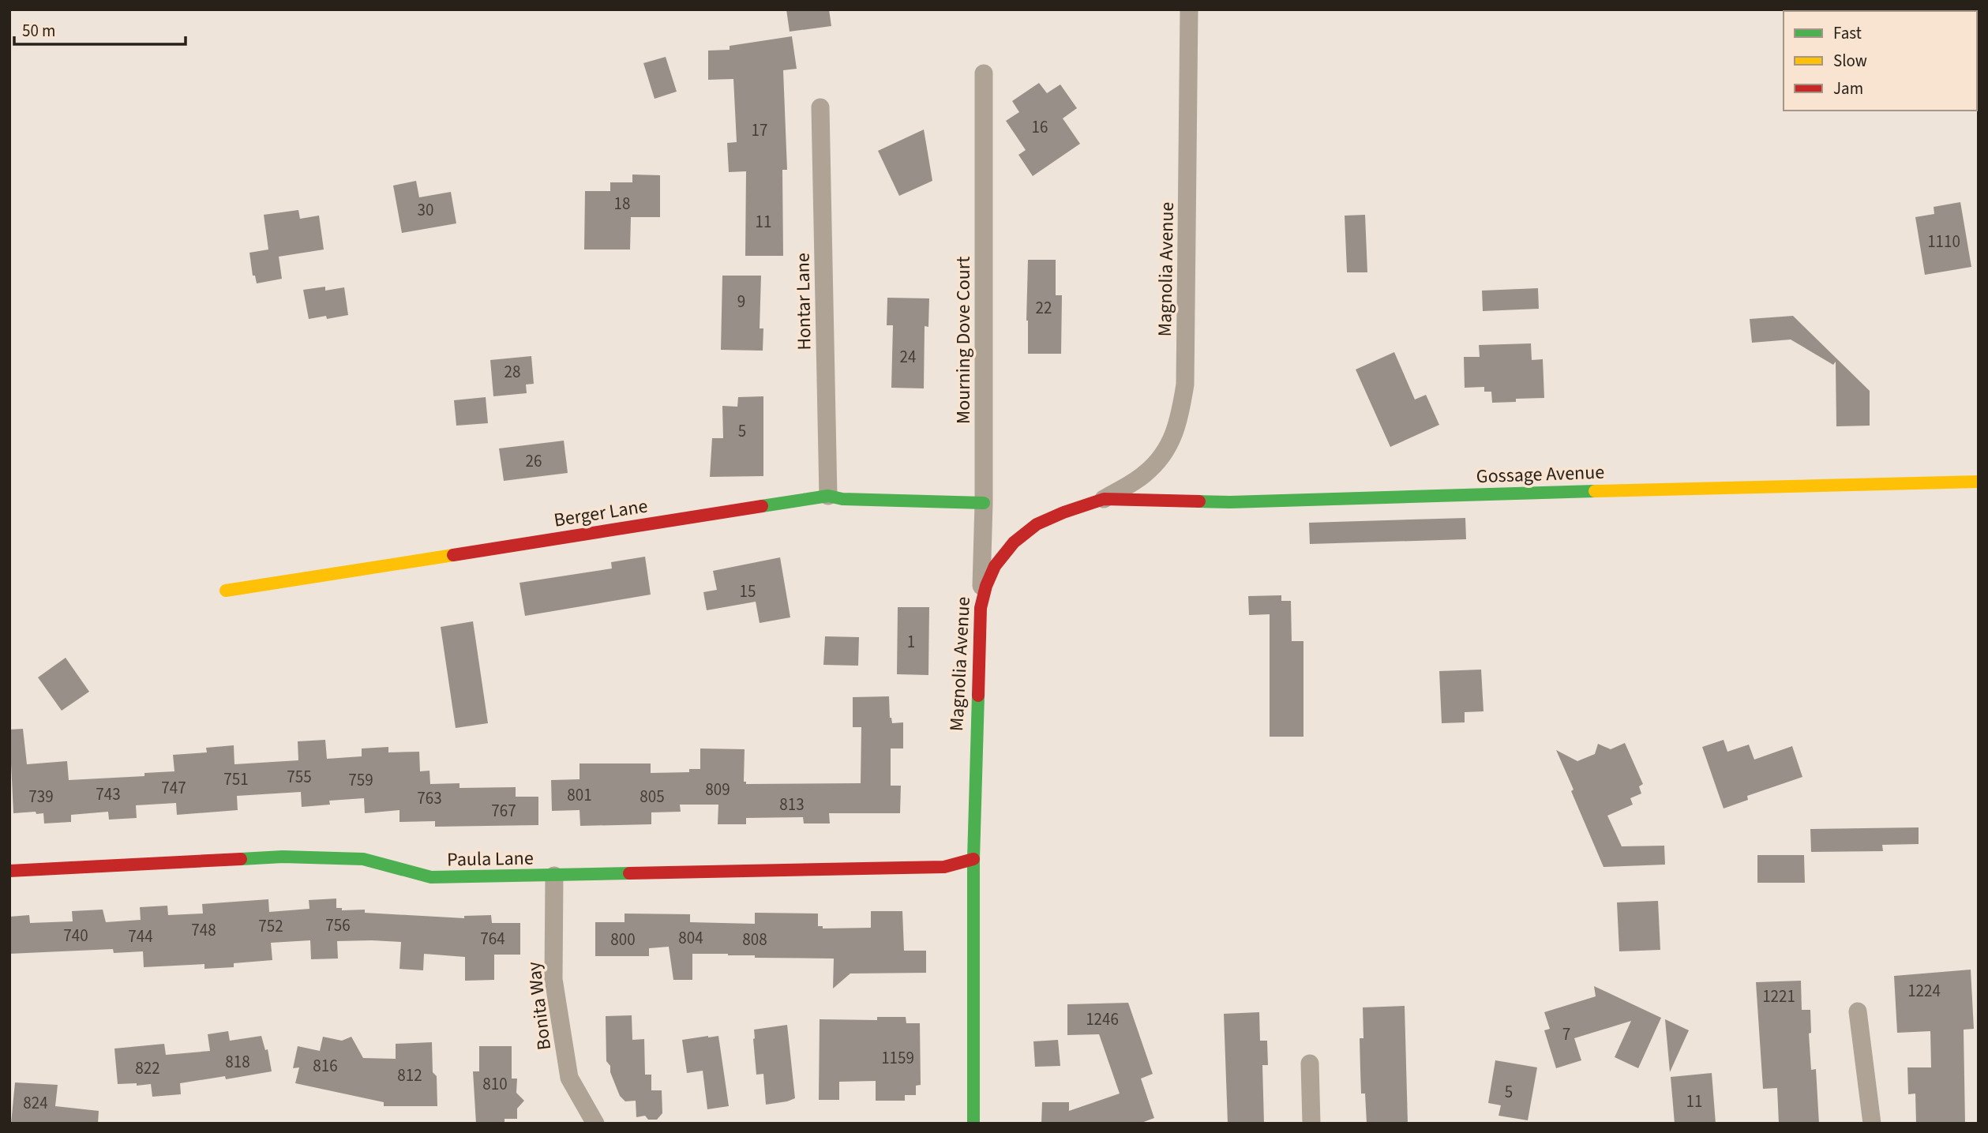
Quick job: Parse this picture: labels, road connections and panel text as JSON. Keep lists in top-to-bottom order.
{
  "streets": {
    "street": [
      "Magnolia Avenue",
      "Hontar Lane",
      "Mourning Dove Court",
      "Gossage Avenue",
      "Berger Lane",
      "Paula Lane",
      "Bonita Way"
    ]
  },
  "crossings": [
    ["Magnolia Avenue", "Mourning Dove Court"],
    ["Magnolia Avenue", "Gossage Avenue"],
    ["Magnolia Avenue", "Paula Lane"],
    ["Hontar Lane", "Berger Lane"],
    ["Mourning Dove Court", "Berger Lane"],
    ["Paula Lane", "Bonita Way"]
  ],
  "house_numbers": [
    "16",
    "17",
    "18",
    "30",
    "11",
    "1110",
    "9",
    "22",
    "24",
    "28",
    "5",
    "26",
    "15",
    "1",
    "755",
    "751",
    "759",
    "747",
    "809",
    "743",
    "801",
    "739",
    "805",
    "763",
    "813",
    "767",
    "756",
    "752",
    "748",
    "740",
    "744",
    "804",
    "764",
    "800",
    "808",
    "1224",
    "1221",
    "1246",
    "7",
    "1159",
    "818",
    "816",
    "822",
    "812",
    "810",
    "5",
    "11",
    "824"
  ],
  "legend": ["Fast", "Slow", "Jam"],
  "scale_bar": "50 m"
}
